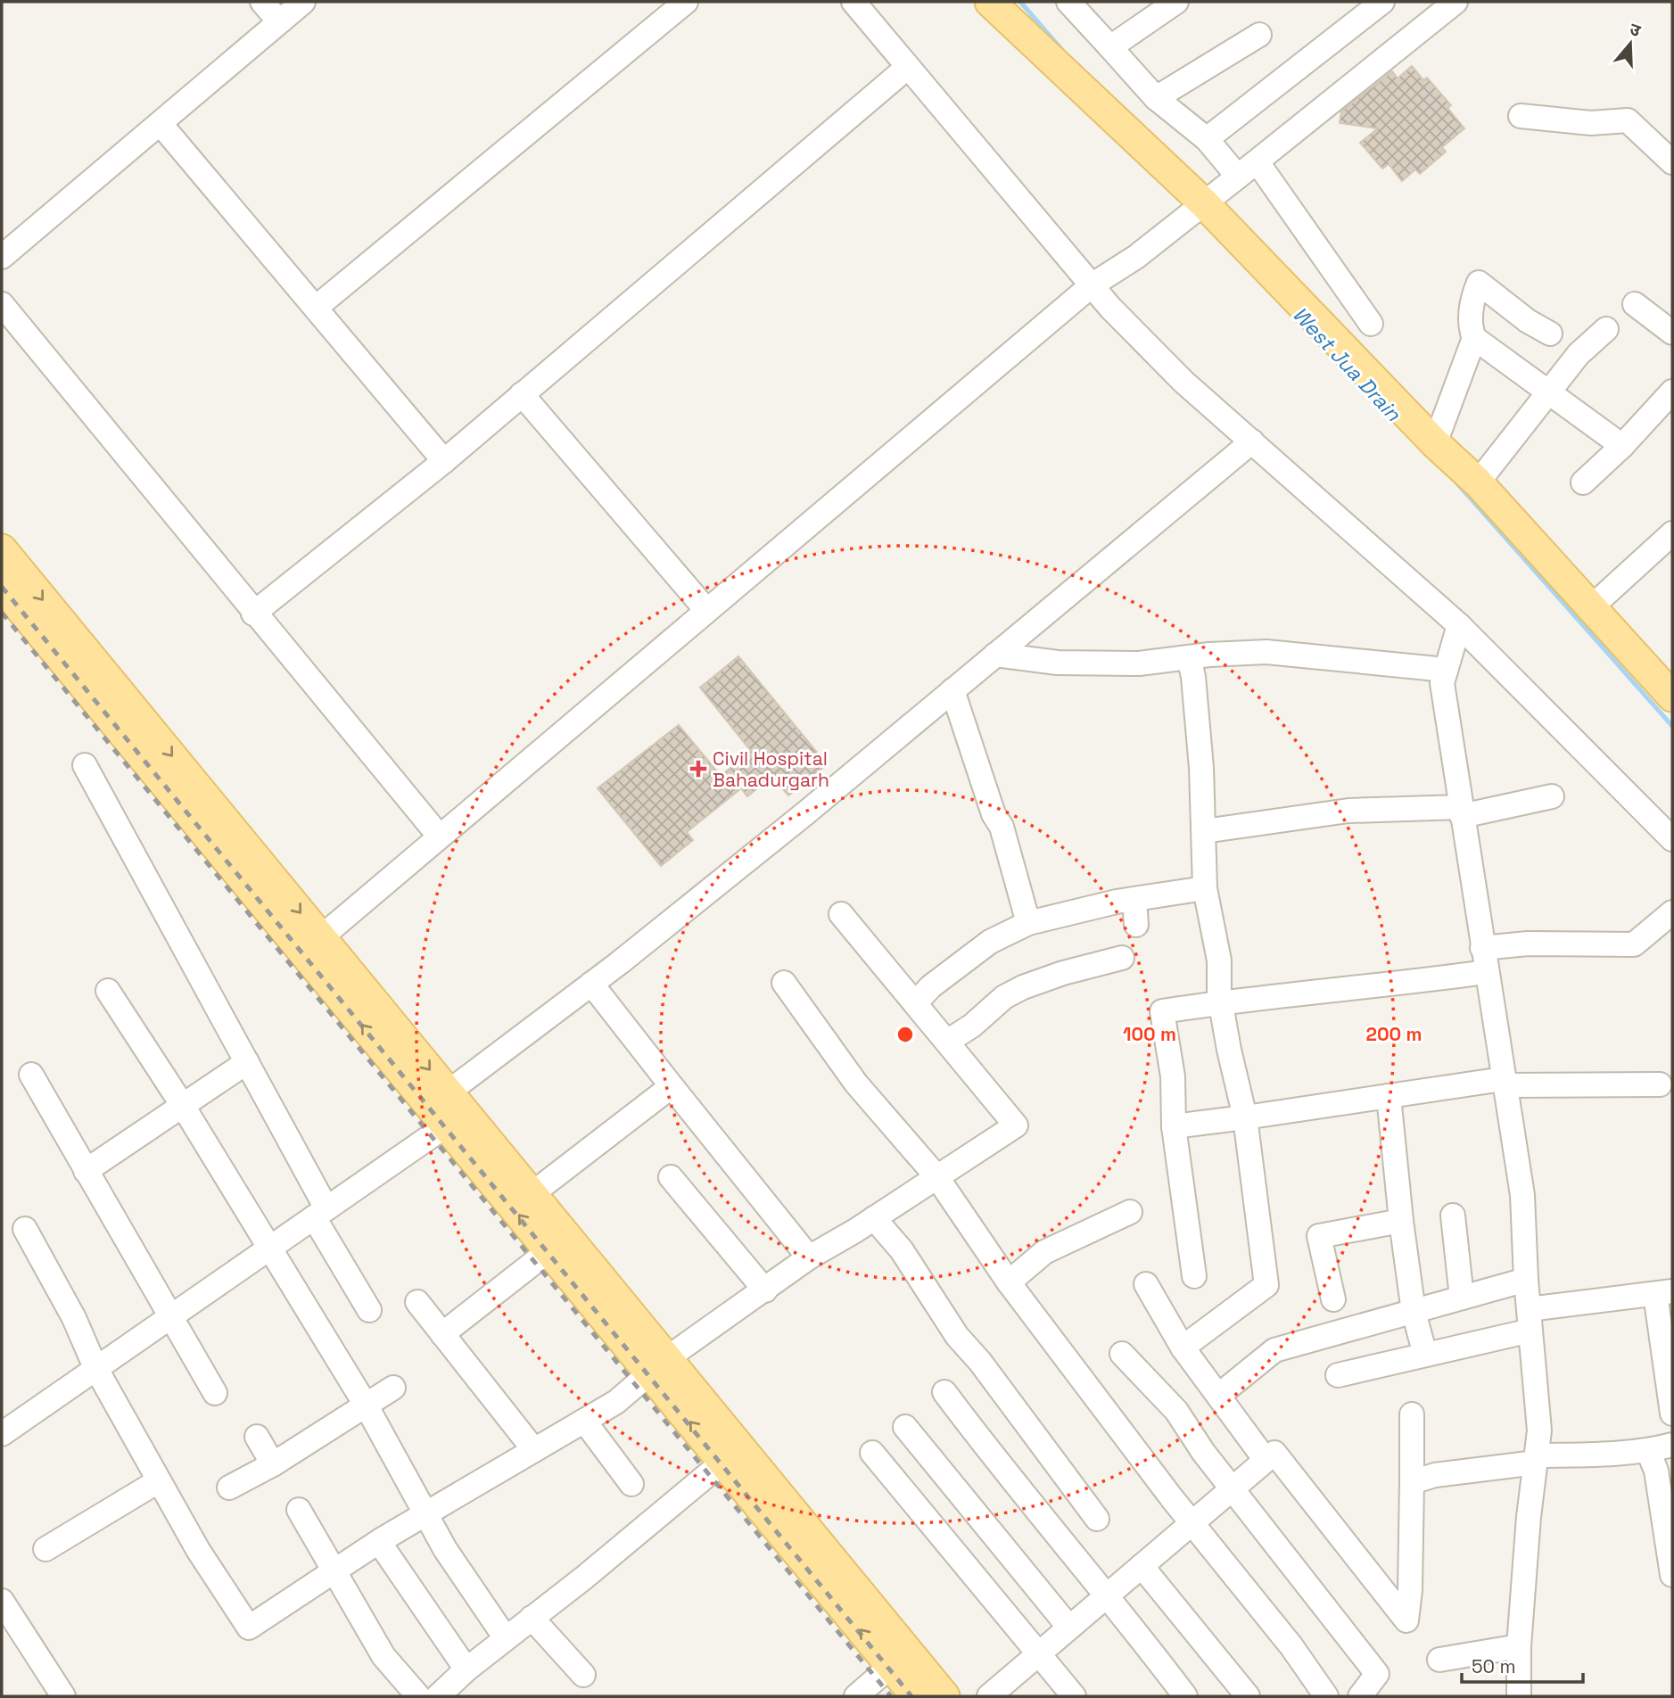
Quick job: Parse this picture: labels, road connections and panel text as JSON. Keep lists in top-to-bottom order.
{
  "water": ["West Jua Drain"],
  "places": {
    "health": ["Civil Hospital Bahadurgarh"]
  },
  "scale_bar": "50 m",
  "north": "top",
  "rings": ["100 m", "200 m"]
}
